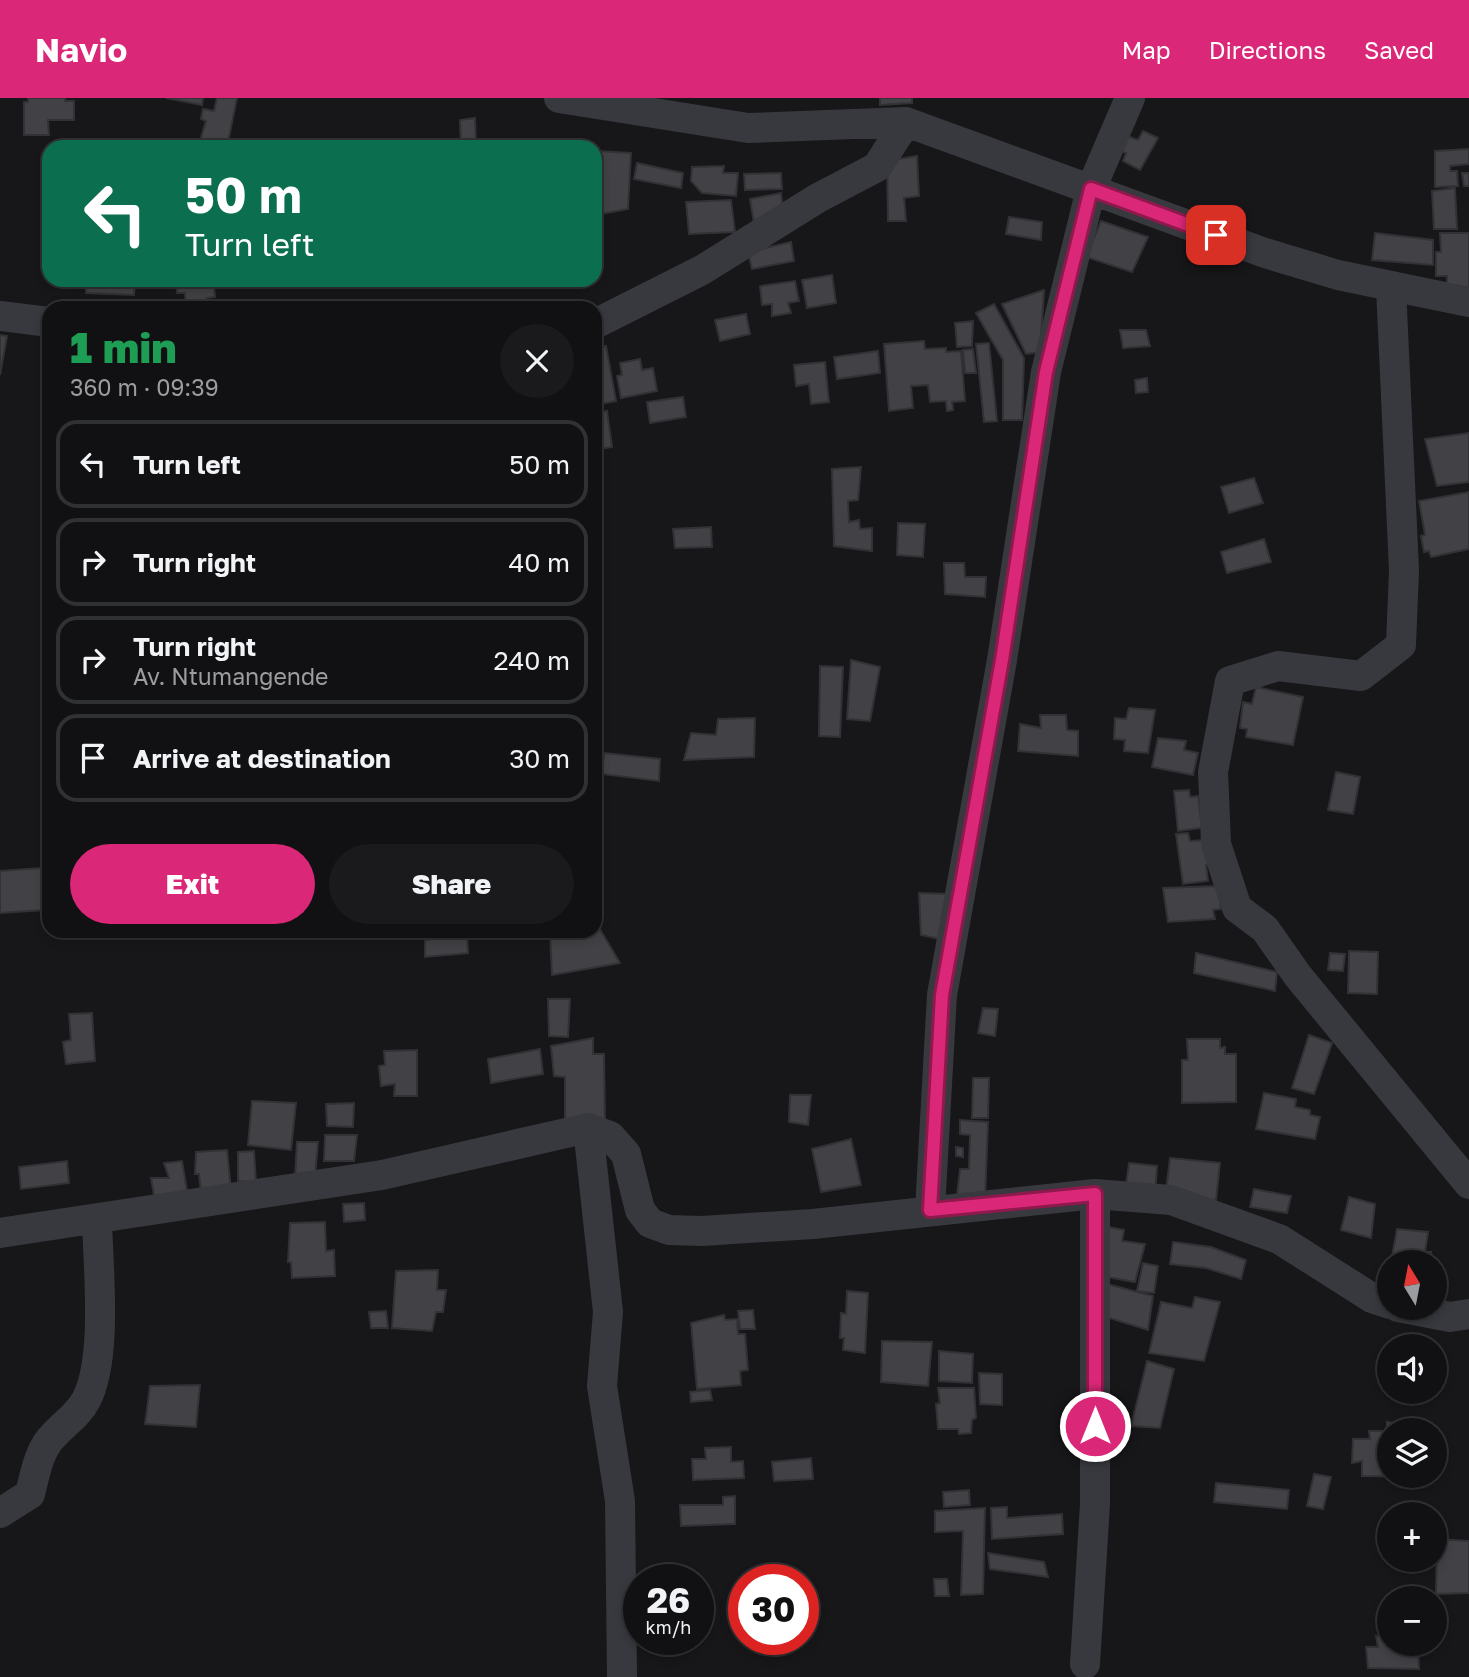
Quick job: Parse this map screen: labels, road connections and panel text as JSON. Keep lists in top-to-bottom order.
{
  "north": "top",
  "page": {
    "header": "Navio",
    "nav": ["Map", "Directions", "Saved"],
    "turn": ["50 m", "Turn left"],
    "heading": ["1 min", "360 m · 09:39"],
    "list": [
      {
        "name": "Turn left",
        "value": "50 m"
      },
      {
        "name": "Turn right",
        "value": "40 m"
      },
      {
        "name": "Turn right",
        "note": "Av. Ntumangende",
        "value": "240 m"
      },
      {
        "name": "Arrive at destination",
        "value": "30 m"
      }
    ],
    "buttons": ["Exit", "Share"],
    "map_buttons": ["+", "−"],
    "speed": "26 km/h",
    "limit": "30"
  }
}
